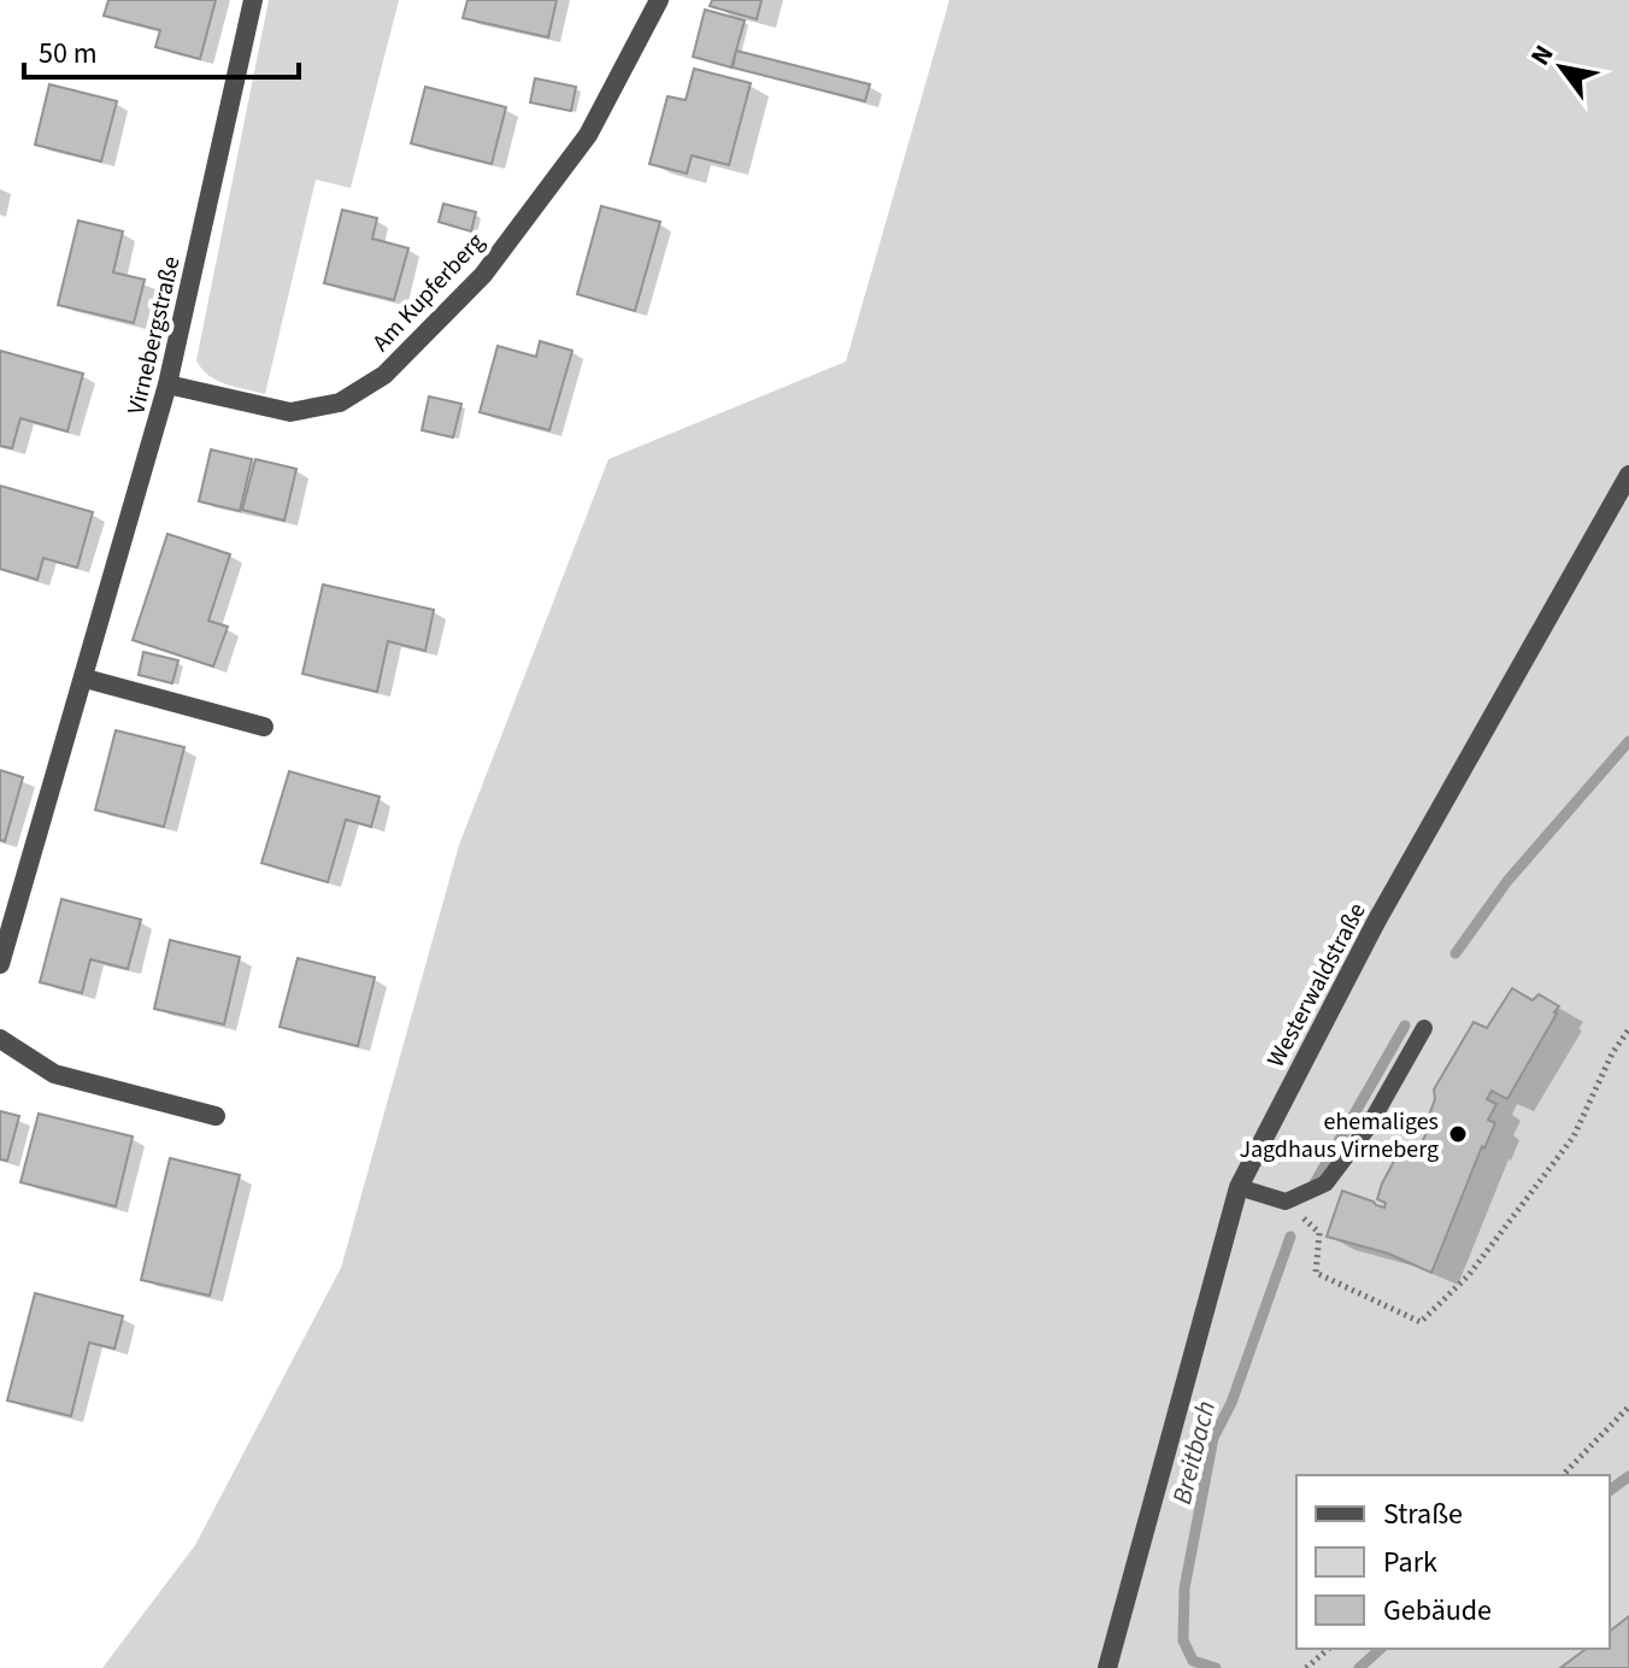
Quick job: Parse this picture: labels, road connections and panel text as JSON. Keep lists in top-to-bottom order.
{
  "streets": {
    "street": ["Am Kupferberg", "Virnebergstraße", "Westerwaldstraße"]
  },
  "crossings": [
    ["Am Kupferberg", "Virnebergstraße"]
  ],
  "water": ["Breitbach"],
  "places": ["ehemaliges Jagdhaus Virneberg"],
  "legend": ["Straße", "Park", "Gebäude"],
  "scale_bar": "50 m",
  "north": "top left"
}
